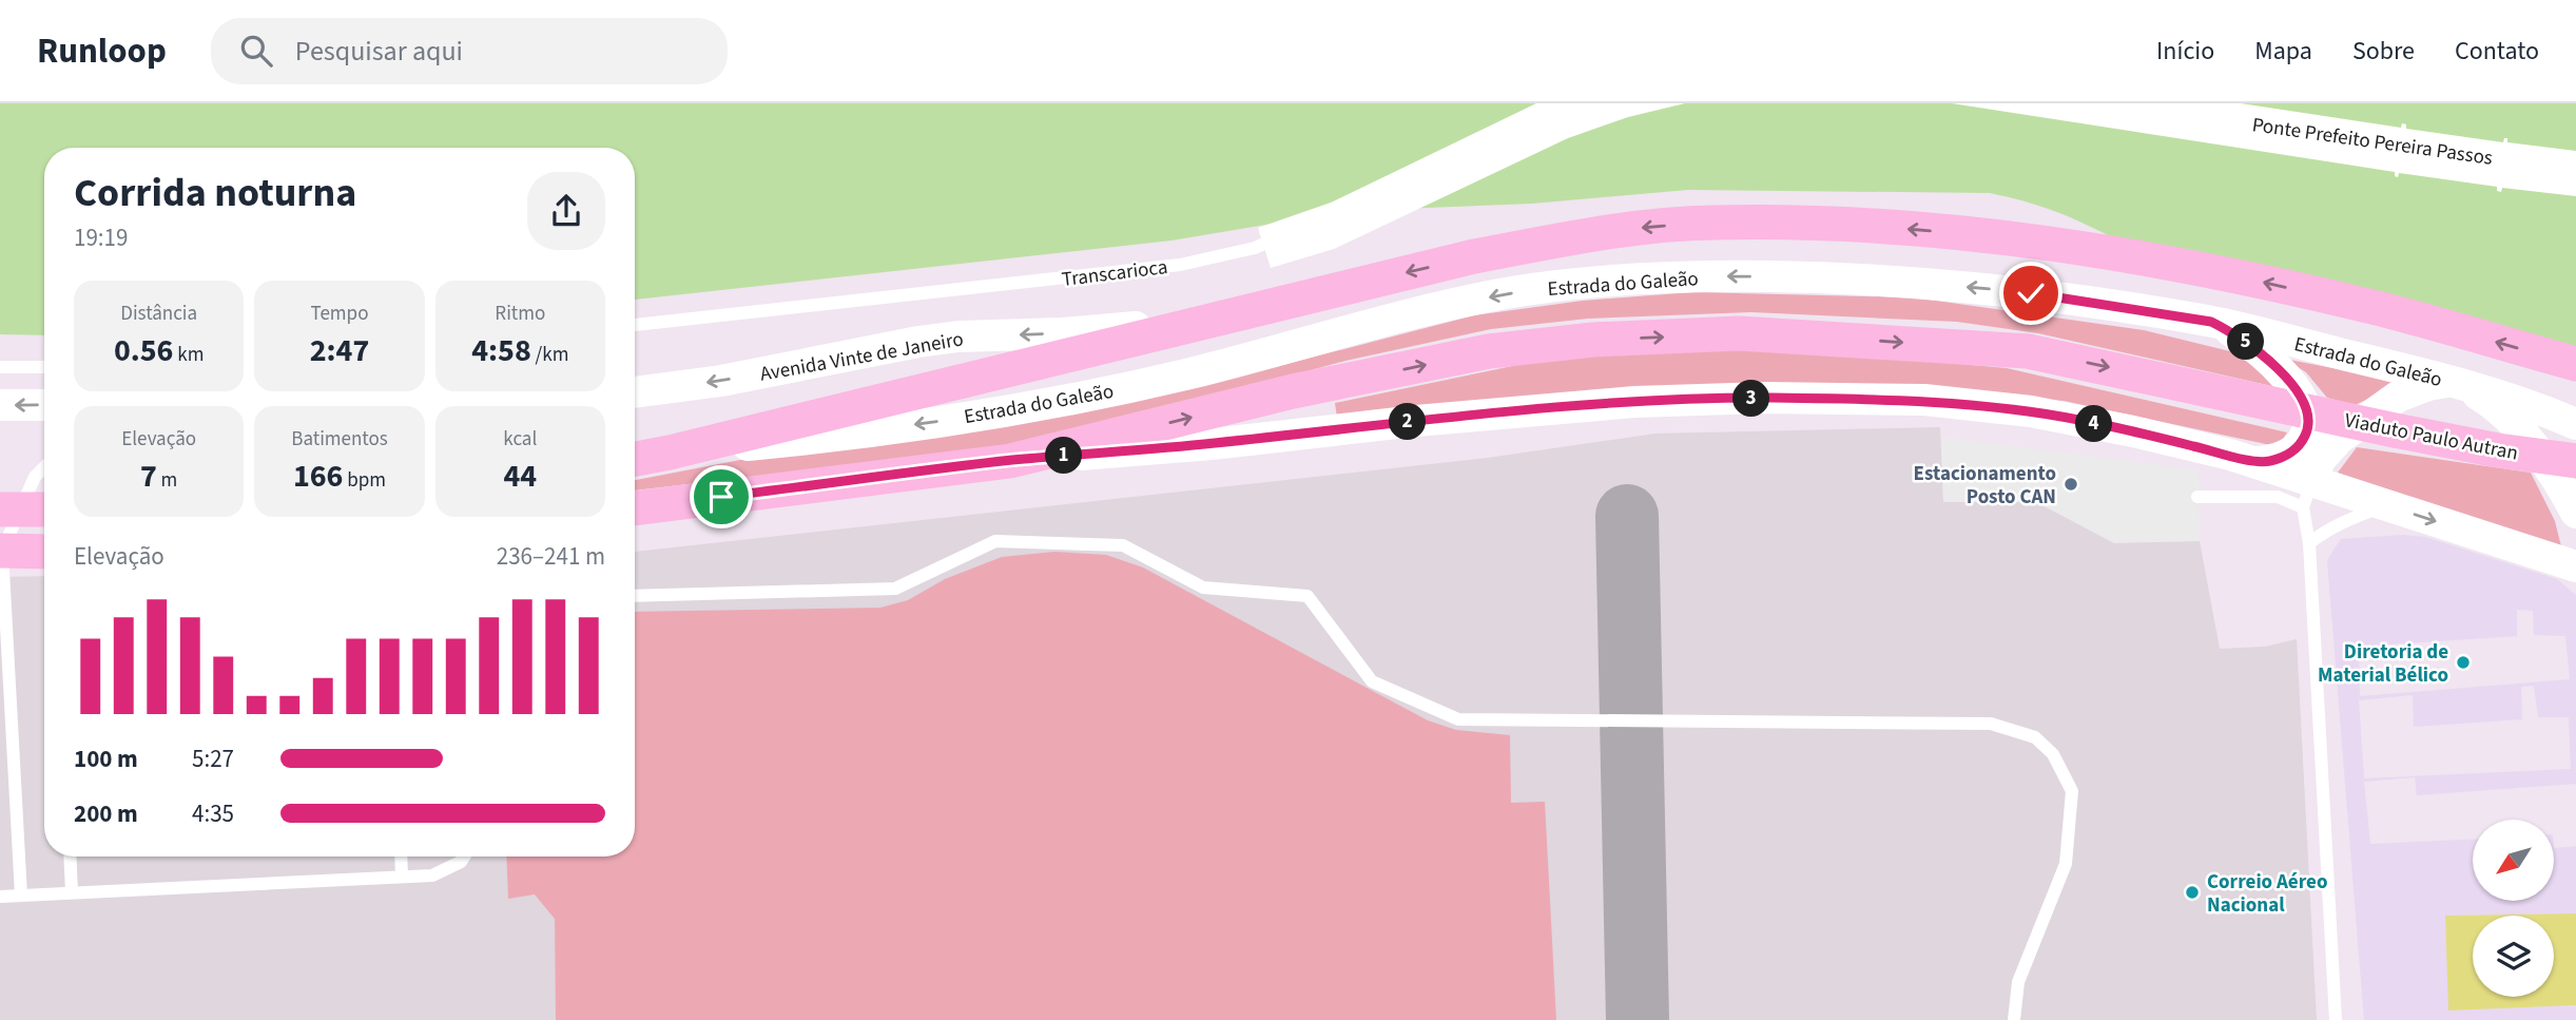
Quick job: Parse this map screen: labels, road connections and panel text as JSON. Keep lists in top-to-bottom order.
{
  "streets": {
    "main road": ["Estrada do Galeão", "Viaduto Paulo Autran"],
    "street": ["Avenida Vinte de Janeiro"],
    "lane": ["Ponte Prefeito Pereira Passos", "Transcarioca"]
  },
  "crossings": [
    ["Estrada do Galeão", "Avenida Vinte de Janeiro"]
  ],
  "one_way": ["Viaduto Paulo Autran"],
  "places": ["Estacionamento Posto CAN", "Diretoria de Material Bélico", "Correio Aéreo Nacional"],
  "north": "bottom left",
  "page": {
    "header": "Runloop",
    "search": "Pesquisar aqui",
    "nav": [
      "Início",
      "Mapa",
      "Sobre",
      "Contato"
    ],
    "heading": ["Corrida noturna", "19:19"],
    "stats": [
      ["Distância", "0.56 km"],
      ["Tempo", "2:47"],
      ["Ritmo", "4:58 /km"],
      ["Elevação", "7 m"],
      ["Batimentos", "166 bpm"],
      ["kcal", "44"]
    ],
    "pins": [
      "5",
      "3",
      "2",
      "4",
      "1"
    ],
    "chart": ["Elevação", "236–241 m"],
    "list": [
      {
        "name": "100 m",
        "note": "5:27"
      },
      {
        "name": "200 m",
        "note": "4:35"
      }
    ]
  }
}
